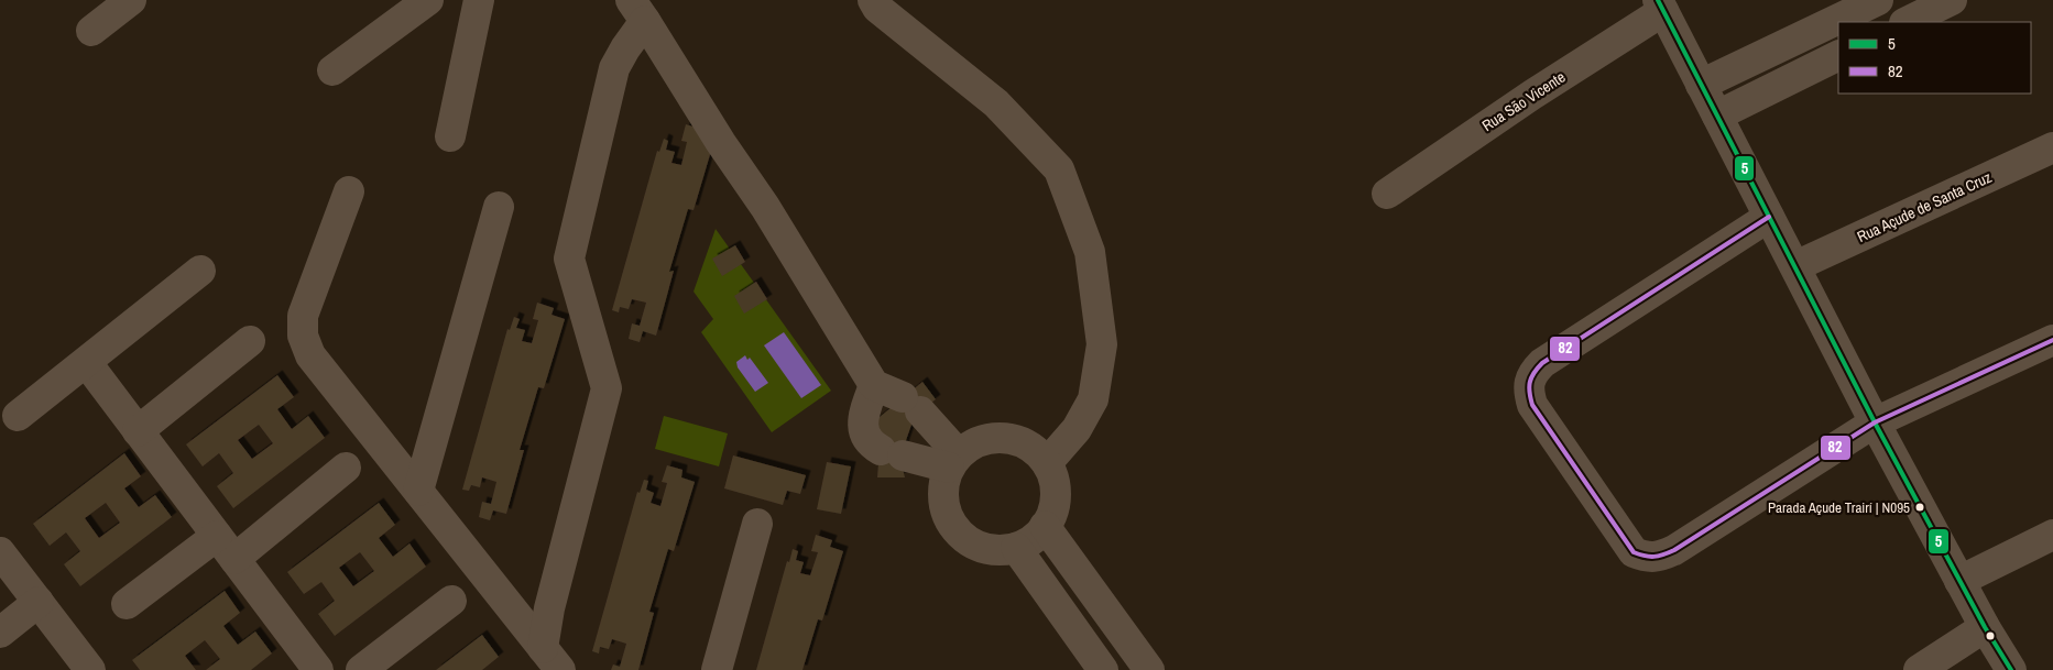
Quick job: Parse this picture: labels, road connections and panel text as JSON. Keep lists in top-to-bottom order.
{
  "streets": {
    "street": ["Rua São Vicente", "Rua Açude de Santa Cruz"]
  },
  "places": ["Parada Açude Trairí | N095"],
  "lines": ["transit line 5", "transit line 82"],
  "legend": ["5", "82"]
}
